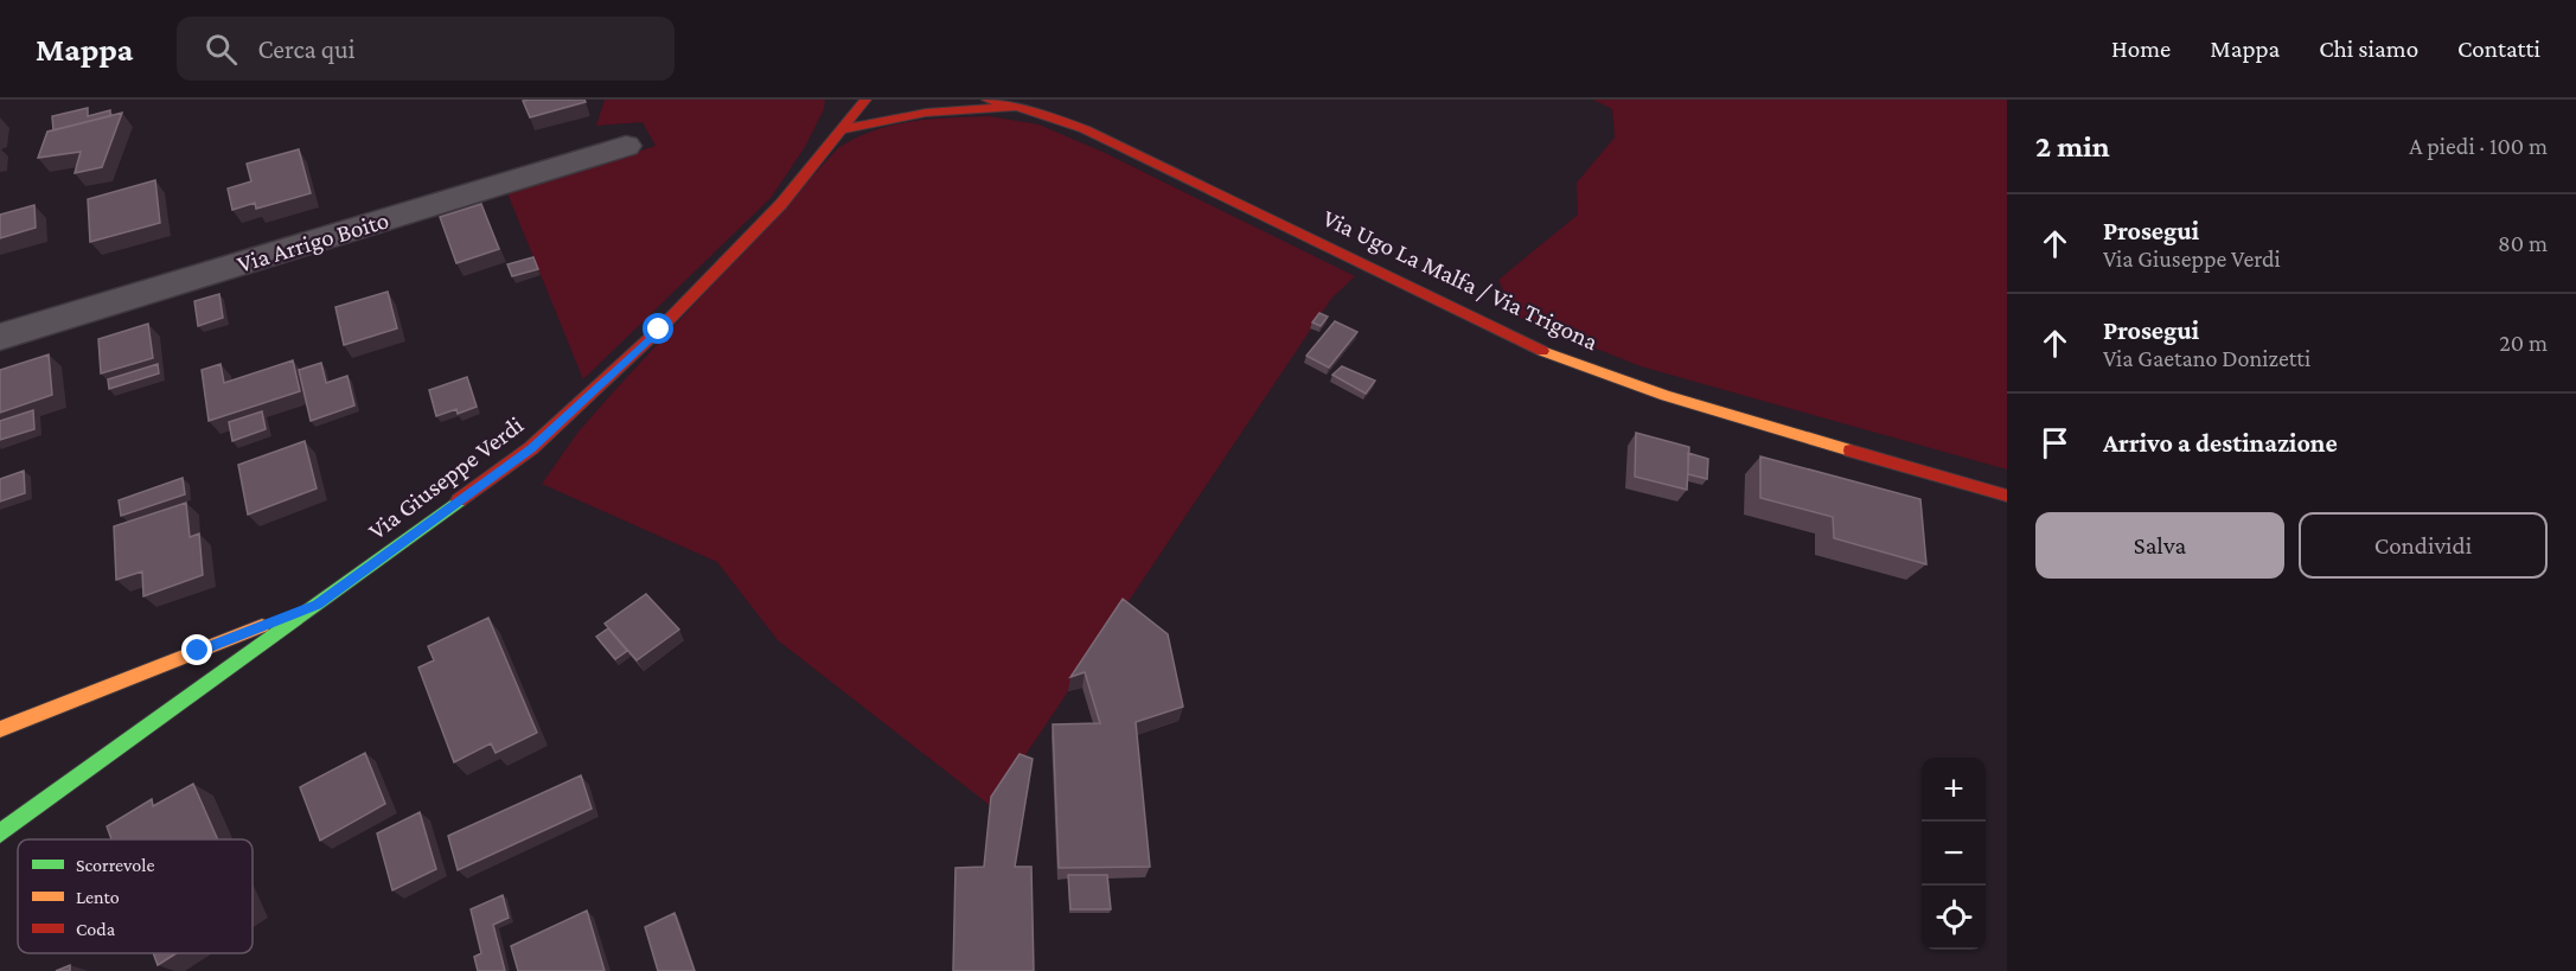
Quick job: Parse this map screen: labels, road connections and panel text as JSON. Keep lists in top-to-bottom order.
{
  "streets": {
    "street": ["Via Arrigo Boito", "Via Ugo La Malfa / Via Trigona", "Via Giuseppe Verdi"]
  },
  "legend": ["Scorrevole", "Lento", "Coda"],
  "page": {
    "header": "Mappa",
    "search": "Cerca qui",
    "nav": [
      "Home",
      "Mappa",
      "Chi siamo",
      "Contatti"
    ],
    "heading": ["2 min", "A piedi · 100 m"],
    "list": [
      ["Prosegui", "Via Giuseppe Verdi", "80 m"],
      ["Prosegui", "Via Gaetano Donizetti", "20 m"],
      "Arrivo a destinazione"
    ],
    "buttons": ["Salva", "Condividi"],
    "map_buttons": ["+", "−"]
  }
}
